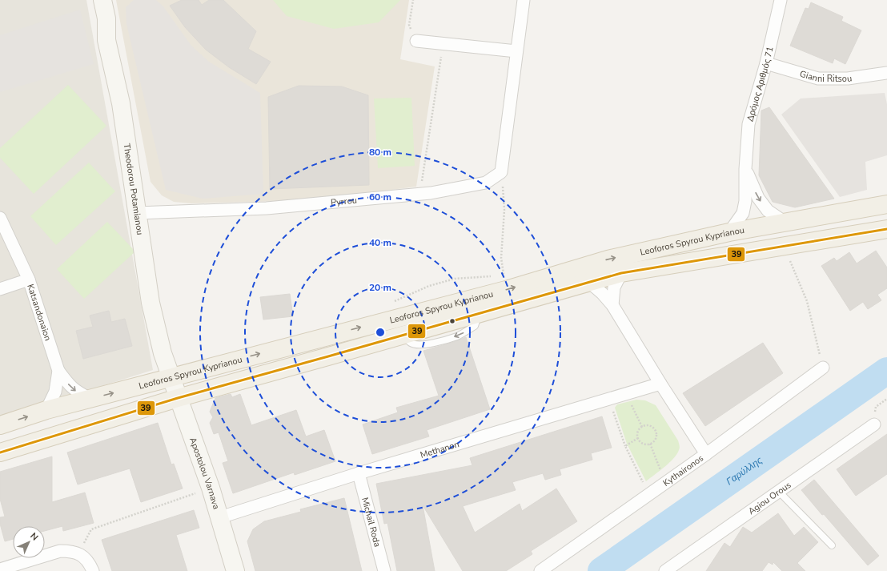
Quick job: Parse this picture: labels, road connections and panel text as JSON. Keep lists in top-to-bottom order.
{
  "streets": {
    "main road": ["Theodorou Potamianou", "Leoforos Spyrou Kyprianou", "Apostolou Varnava"],
    "street": [
      "Gianni Ritsou",
      "Δρόμος Αριθμός 71",
      "Pyrrou",
      "Katsandonaion",
      "Methanon",
      "Kythaironos",
      "Agiou Orous",
      "Michail Roda"
    ]
  },
  "crossings": [
    ["Gianni Ritsou", "Δρόμος Αριθμός 71"],
    ["Δρόμος Αριθμός 71", "Leoforos Spyrou Kyprianou"],
    ["Theodorou Potamianou", "Pyrrou"],
    ["Theodorou Potamianou", "Leoforos Spyrou Kyprianou"],
    ["Theodorou Potamianou", "Apostolou Varnava"],
    ["Leoforos Spyrou Kyprianou", "Katsandonaion"],
    ["Leoforos Spyrou Kyprianou", "Apostolou Varnava"],
    ["Methanon", "Apostolou Varnava"],
    ["Methanon", "Michail Roda"]
  ],
  "water": ["Γαρύλλης"],
  "lines": ["transit line 39"],
  "north": "top right",
  "rings": [
    "80 m",
    "60 m",
    "40 m",
    "20 m"
  ]
}
